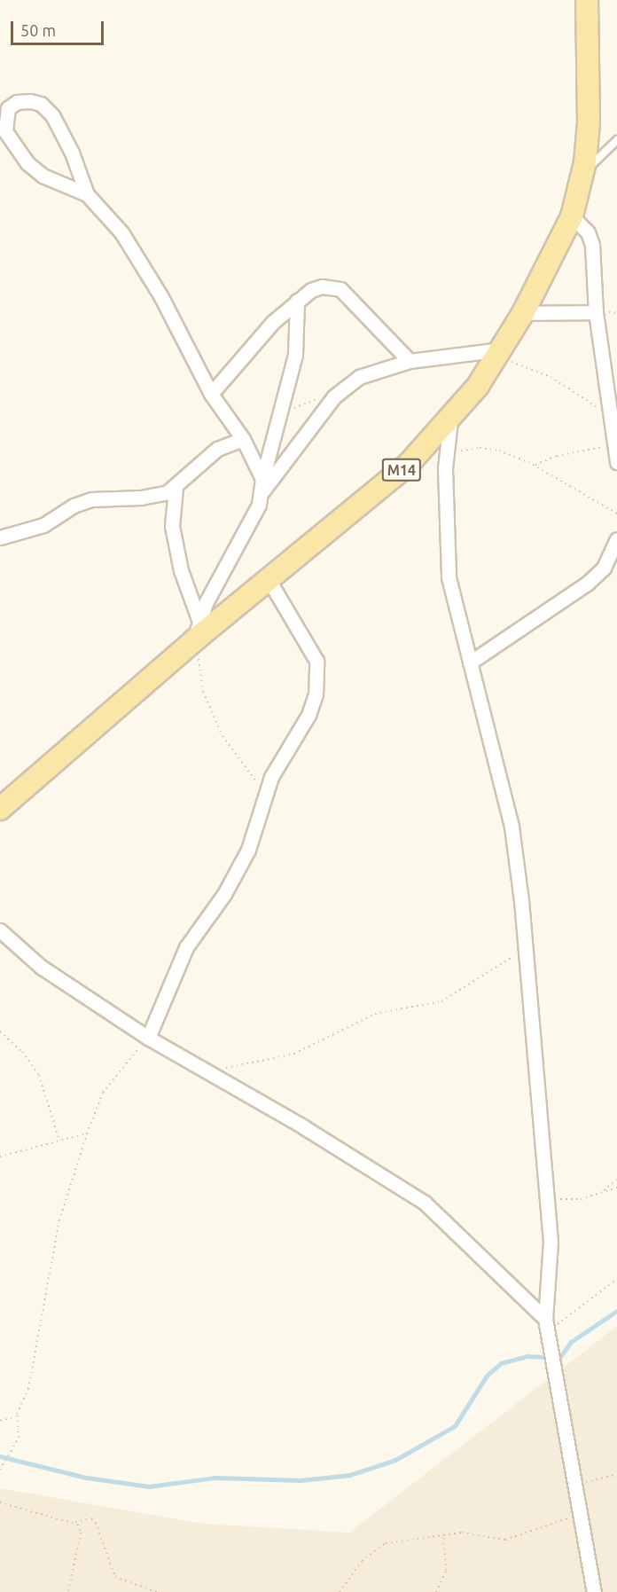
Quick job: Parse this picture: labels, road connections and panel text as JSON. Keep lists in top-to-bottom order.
{
  "streets": {
    "main road": ["M14"]
  },
  "scale_bar": "50 m"
}
